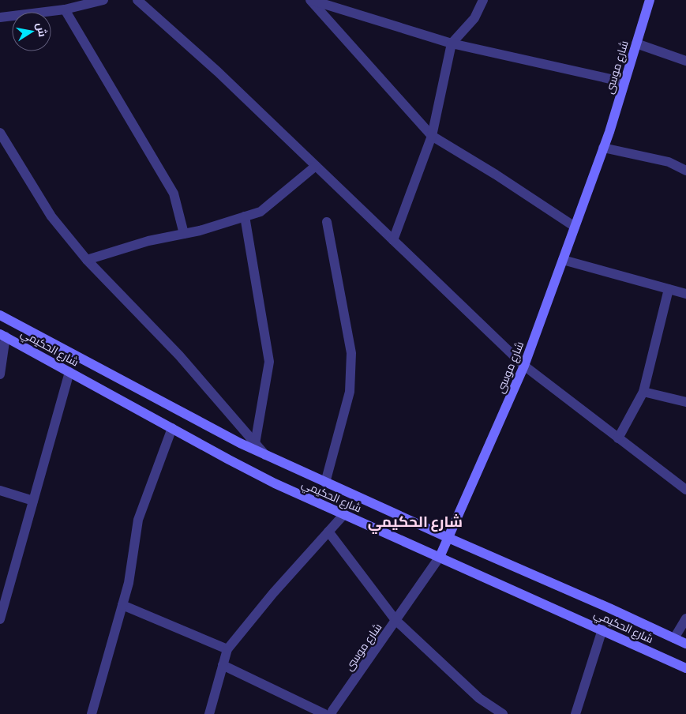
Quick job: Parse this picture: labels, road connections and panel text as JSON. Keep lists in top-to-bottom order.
{
  "streets": {
    "street": ["شارع موسى", "شارع الحكيمي"]
  },
  "crossings": [
    ["شارع موسى", "شارع الحكيمي"]
  ],
  "districts": ["شارع الحكيمي"],
  "north": "right"
}
